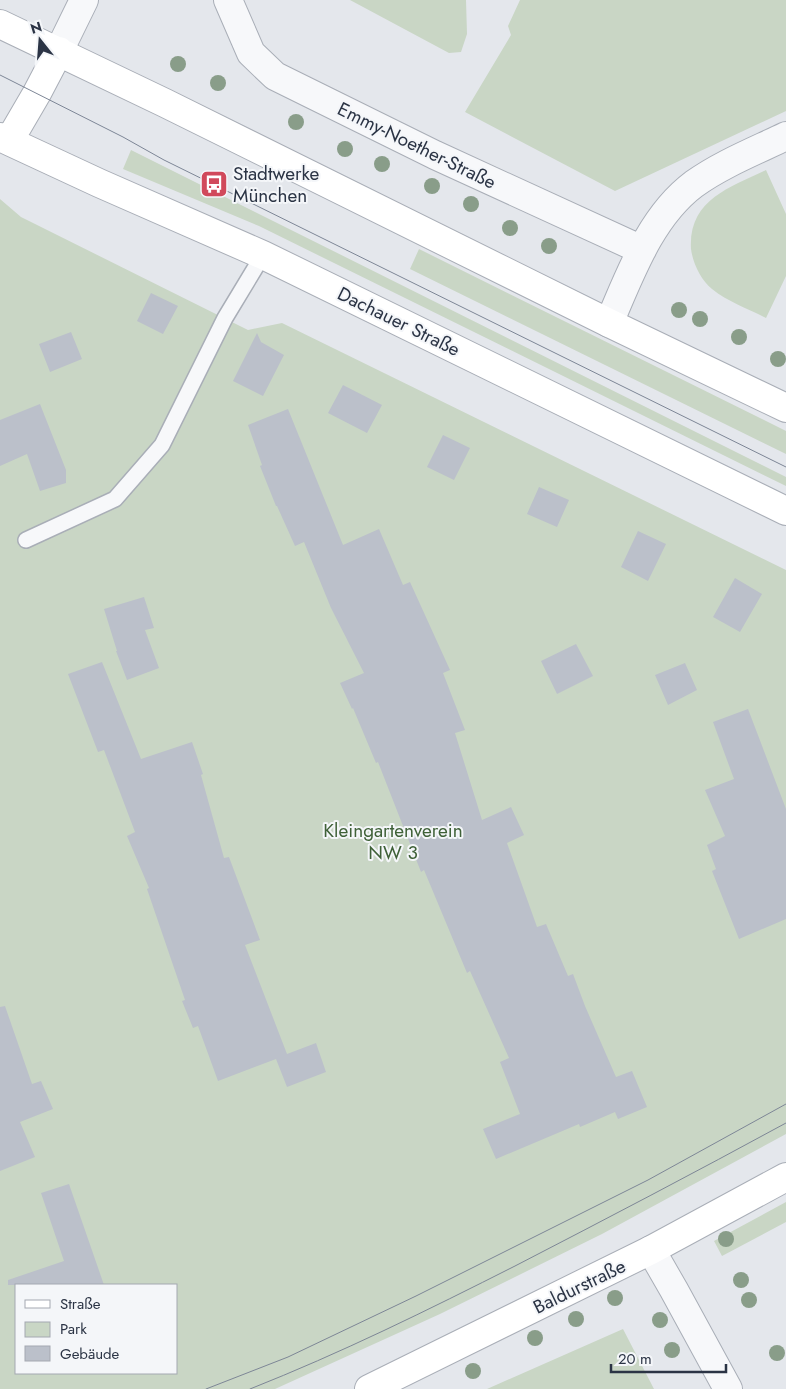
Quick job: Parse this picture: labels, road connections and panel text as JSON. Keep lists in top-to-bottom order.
{
  "streets": {
    "main road": ["Dachauer Straße", "Baldurstraße"],
    "street": ["Emmy-Noether-Straße"]
  },
  "parks": ["Kleingartenverein NW 3"],
  "places": {
    "bus stop": ["Stadtwerke München"]
  },
  "legend": ["Straße", "Park", "Gebäude"],
  "scale_bar": "20 m",
  "north": "top"
}
